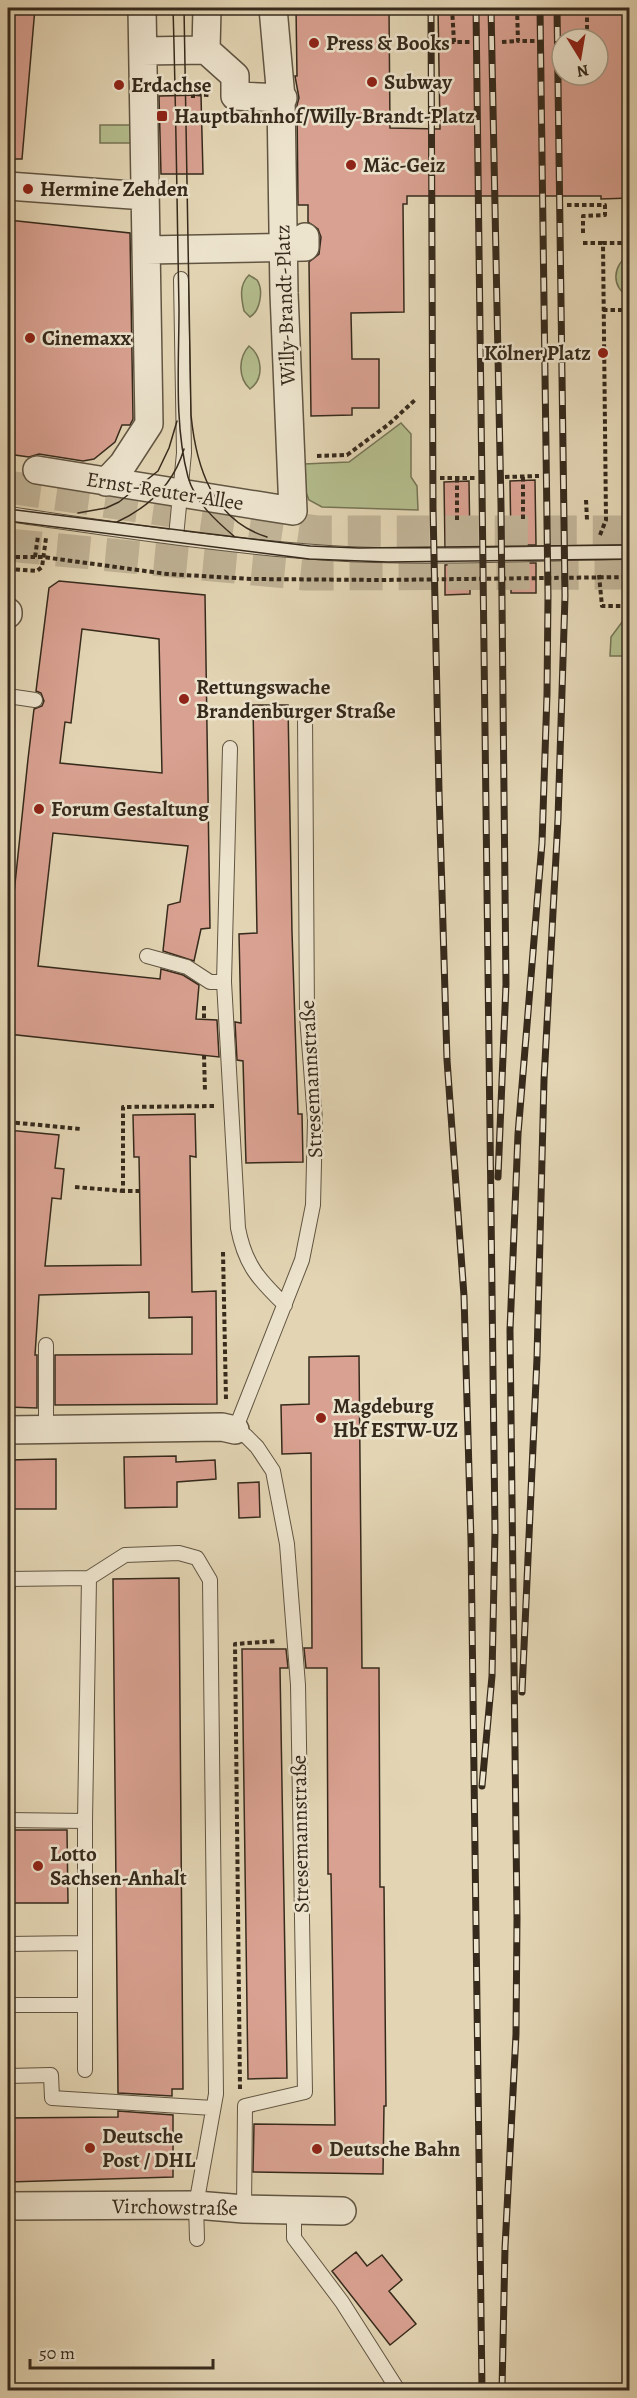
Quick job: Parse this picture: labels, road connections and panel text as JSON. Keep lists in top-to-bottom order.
{
  "streets": {
    "street": ["Willy-Brandt-Platz", "Ernst-Reuter-Allee", "Virchowstraße"],
    "lane": ["Stresemannstraße"]
  },
  "crossings": [
    ["Willy-Brandt-Platz", "Ernst-Reuter-Allee"]
  ],
  "places": {
    "other": [
      "Press & Books",
      "Subway",
      "Erdachse",
      "Mäc-Geiz",
      "Hermine Zehden",
      "Cinemaxx",
      "Kölner Platz",
      "Rettungswache Brandenburger Straße",
      "Forum Gestaltung",
      "Magdeburg Hbf ESTW-UZ",
      "Lotto Sachsen-Anhalt",
      "Deutsche Post / DHL",
      "Deutsche Bahn"
    ],
    "transit": ["Hauptbahnhof/Willy-Brandt-Platz"]
  },
  "scale_bar": "50 m",
  "north": "bottom"
}
